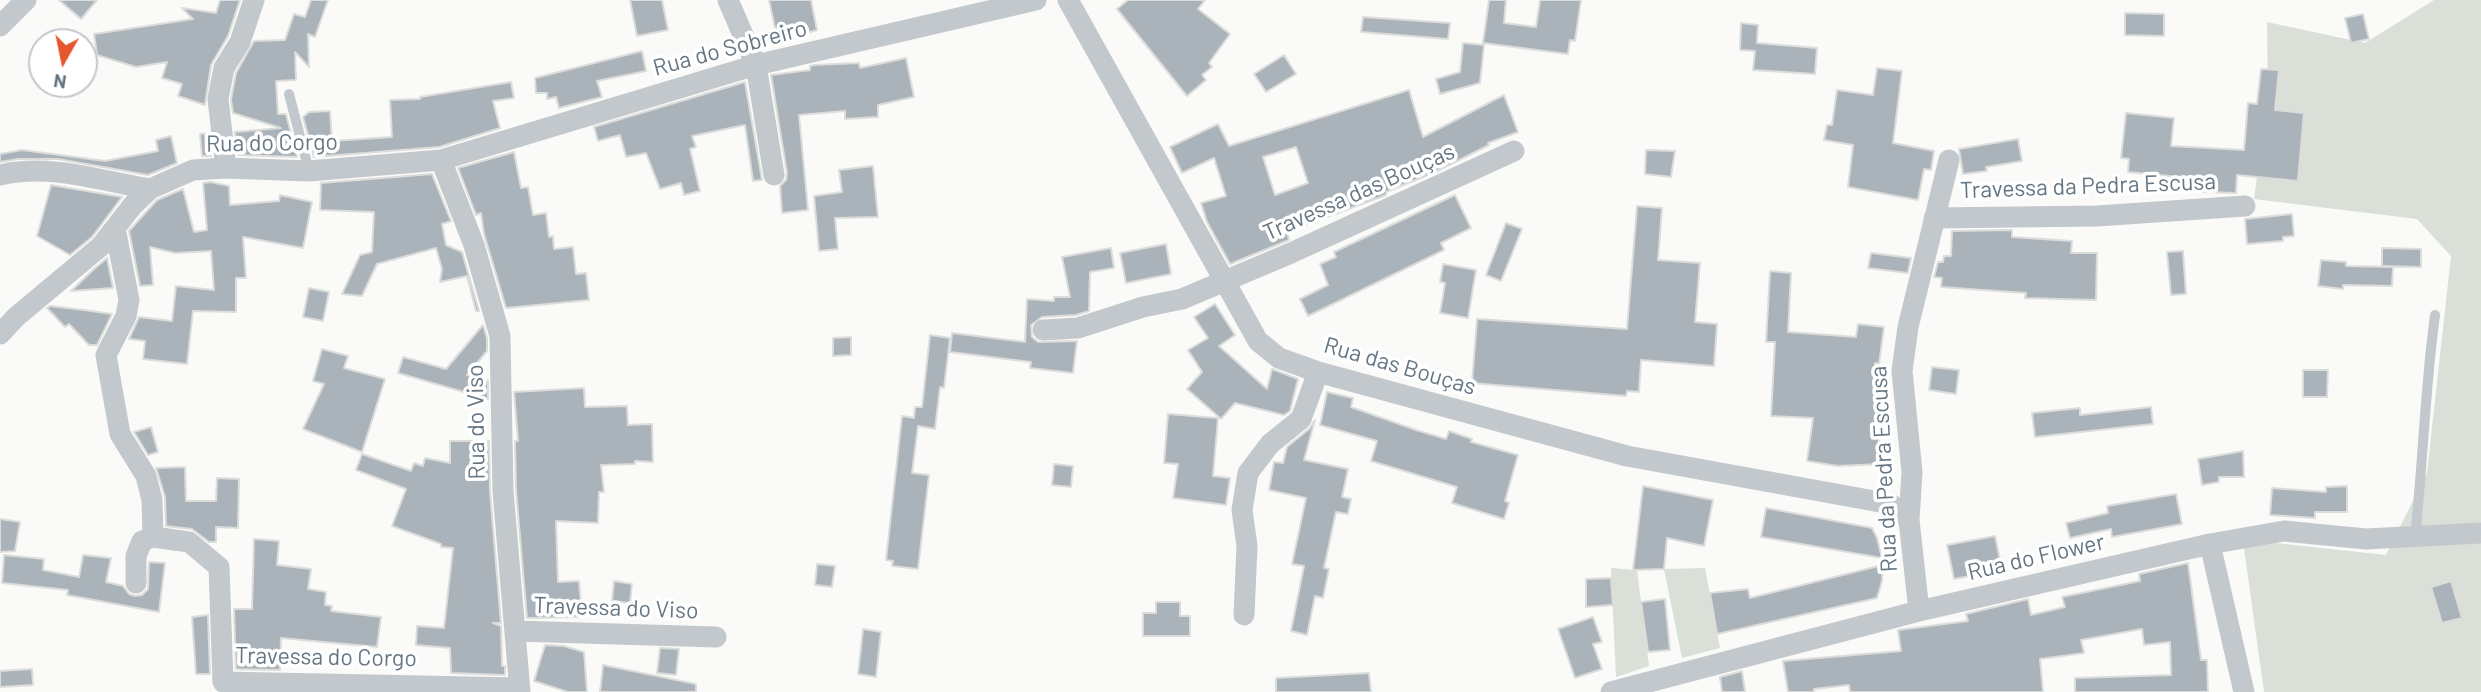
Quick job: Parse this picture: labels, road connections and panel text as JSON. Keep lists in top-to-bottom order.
{
  "streets": {
    "street": [
      "Rua do Sobreiro",
      "Rua do Corgo",
      "Travessa da Pedra Escusa",
      "Travessa das Bouças",
      "Rua das Bouças",
      "Rua do Viso",
      "Rua da Pedra Escusa",
      "Rua do Flower",
      "Travessa do Viso",
      "Travessa do Corgo"
    ]
  },
  "crossings": [
    ["Rua do Sobreiro", "Rua do Corgo"],
    ["Rua do Sobreiro", "Rua do Viso"],
    ["Rua do Corgo", "Rua do Viso"],
    ["Travessa da Pedra Escusa", "Rua da Pedra Escusa"],
    ["Travessa das Bouças", "Rua das Bouças"],
    ["Rua das Bouças", "Rua da Pedra Escusa"],
    ["Rua do Viso", "Travessa do Viso"],
    ["Rua do Viso", "Travessa do Corgo"],
    ["Rua da Pedra Escusa", "Rua do Flower"]
  ],
  "north": "bottom"
}
